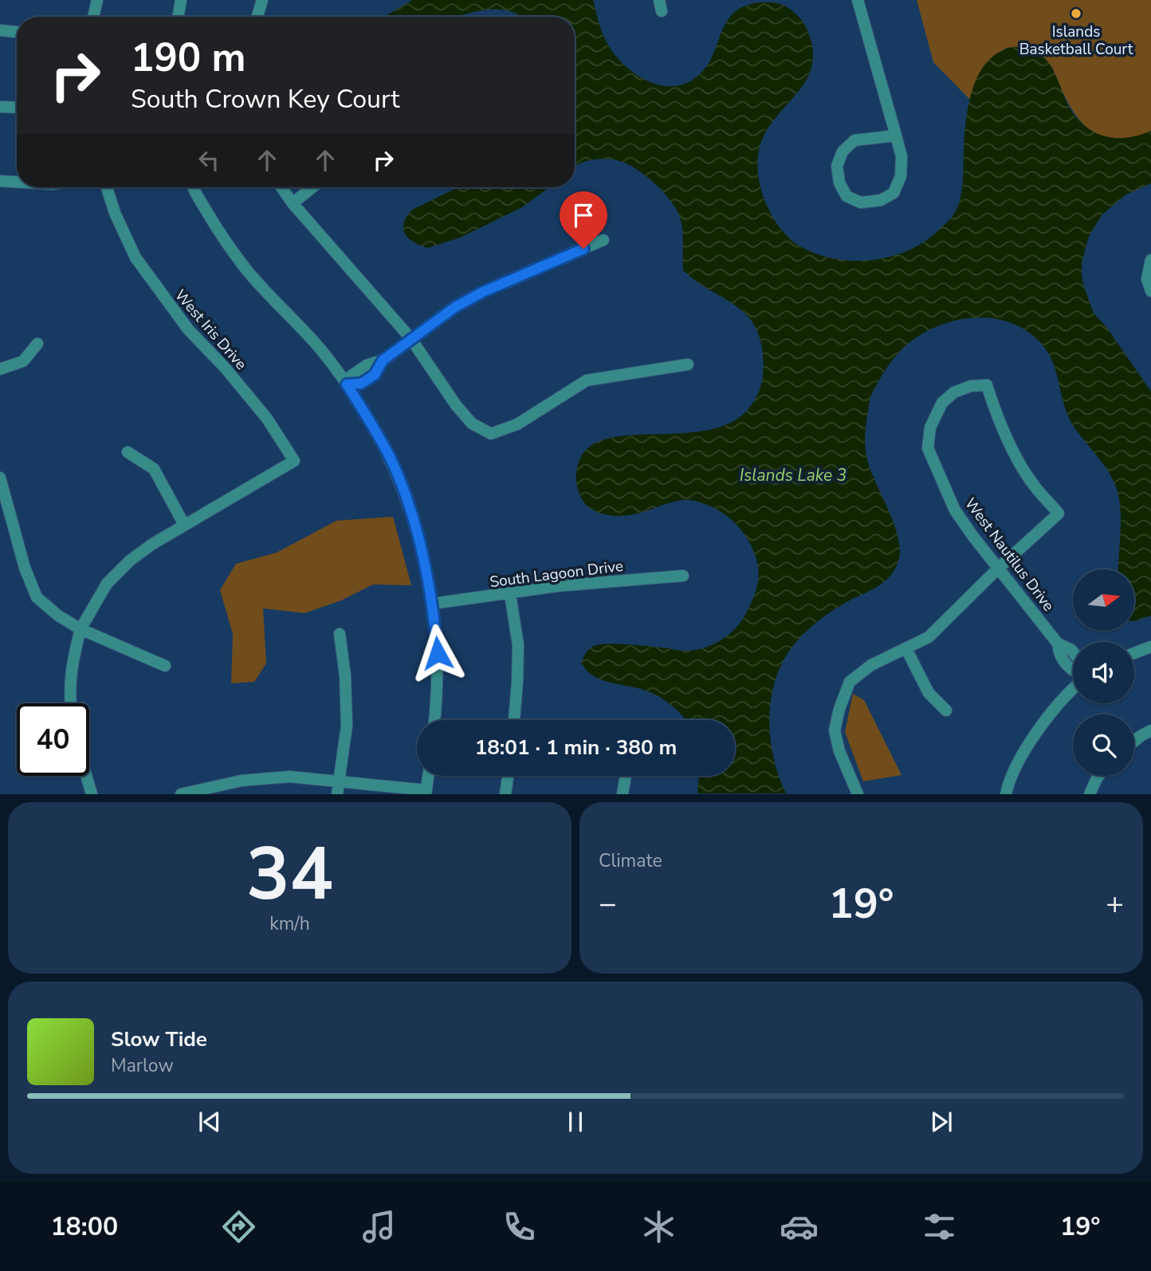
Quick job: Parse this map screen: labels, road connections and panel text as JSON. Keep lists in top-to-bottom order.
{
  "streets": {
    "street": ["West Iris Drive", "West Nautilus Drive", "South Lagoon Drive"]
  },
  "water": ["Islands Lake 3"],
  "places": ["Islands Basketball Court"],
  "north": "right",
  "page": {
    "turn": ["190 m", "South Crown Key Court"],
    "limit": "40",
    "trip": "18:01 · 1 min · 380 m",
    "tile": [
      ["34", "km/h"],
      "Climate"
    ],
    "heat": ["−", "19°", "+"],
    "song": ["Slow Tide", "Marlow"],
    "tabs": ["18:00", "19°"]
  }
}
